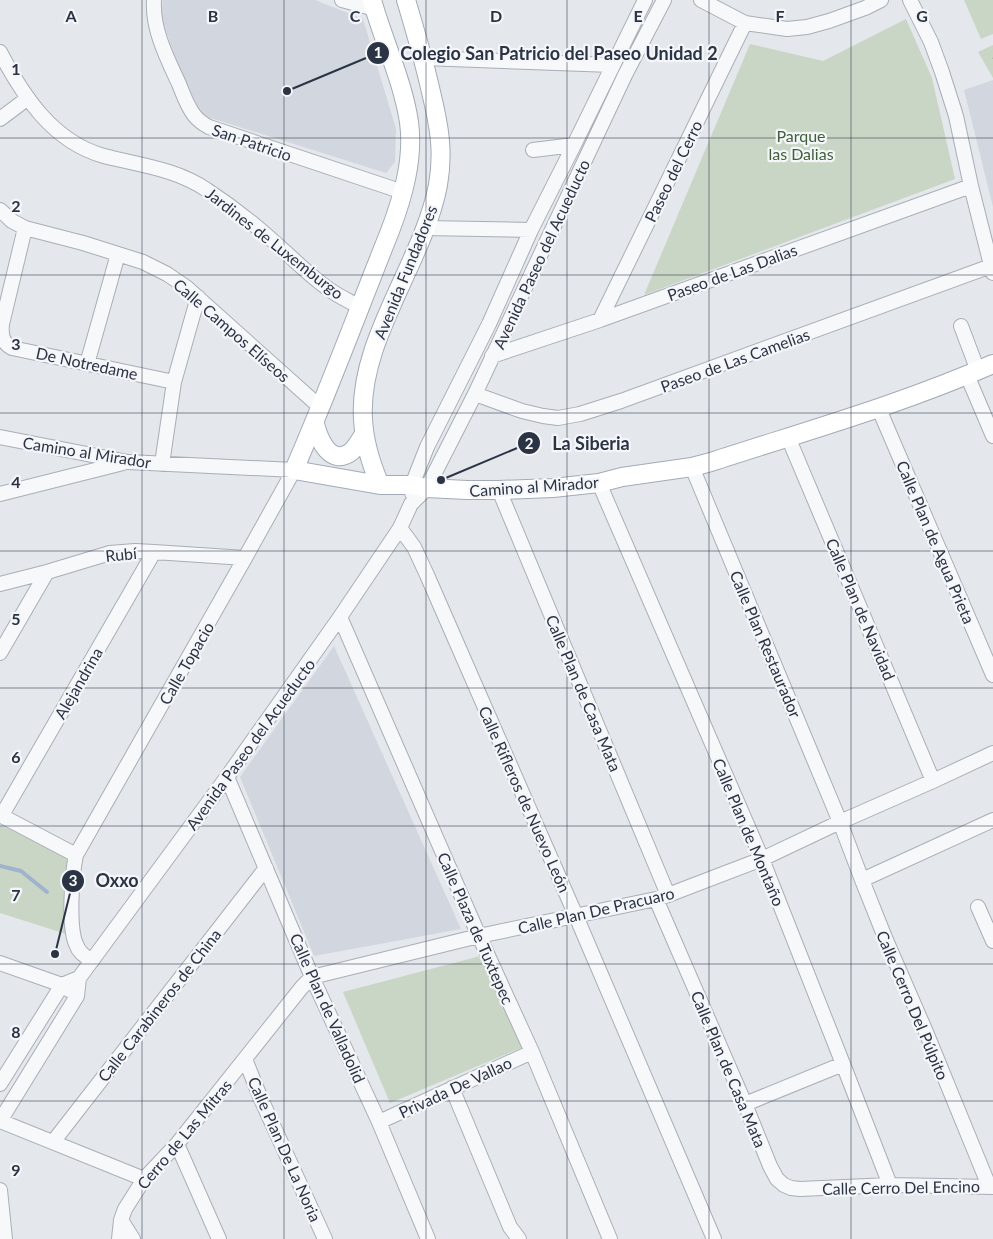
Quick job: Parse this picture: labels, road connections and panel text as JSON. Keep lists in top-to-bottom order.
{
  "streets": {
    "main road": ["Avenida Fundadores", "Camino al Mirador"],
    "street": [
      "San Patricio",
      "Paseo del Cerro",
      "Jardines de Luxemburgo",
      "Avenida Paseo del Acueducto",
      "Paseo de Las Dalias",
      "Calle Campos Elíseos",
      "Paseo de Las Camelias",
      "De Notredame",
      "Calle Plan de Agua Prieta",
      "Rubí",
      "Calle Plan de Navidad",
      "Calle Plan Restaurador",
      "Calle Topacio",
      "Alejandrina",
      "Calle Plan de Casa Mata",
      "Calle Rifleros de Nuevo León",
      "Calle Plan de Montaño",
      "Calle Plan De Pracuaro",
      "Calle Plaza de Tuxtepec",
      "Calle Carabineros de China",
      "Calle Cerro Del Púlpito",
      "Calle Plan de Valladolid",
      "Privada De Vallao",
      "Cerro de Las Mitras",
      "Calle Plan De La Noria",
      "Calle Cerro Del Encino"
    ]
  },
  "crossings": [
    ["San Patricio", "Avenida Fundadores"],
    ["Paseo del Cerro", "Paseo de Las Dalias"],
    ["Jardines de Luxemburgo", "Avenida Fundadores"],
    ["Avenida Paseo del Acueducto", "Paseo de Las Dalias"],
    ["Avenida Paseo del Acueducto", "Paseo de Las Camelias"],
    ["Avenida Paseo del Acueducto", "Camino al Mirador"],
    ["Avenida Paseo del Acueducto", "Calle Rifleros de Nuevo León"],
    ["Avenida Paseo del Acueducto", "Calle Plaza de Tuxtepec"],
    ["Avenida Paseo del Acueducto", "Calle Plan de Valladolid"],
    ["Avenida Fundadores", "Calle Campos Elíseos"],
    ["Avenida Fundadores", "Camino al Mirador"],
    ["Avenida Fundadores", "Calle Topacio"],
    ["Calle Campos Elíseos", "De Notredame"],
    ["Camino al Mirador", "Calle Plan de Agua Prieta"],
    ["Camino al Mirador", "Calle Plan de Navidad"],
    ["Camino al Mirador", "Calle Plan Restaurador"],
    ["Camino al Mirador", "Calle Topacio"],
    ["Camino al Mirador", "Calle Plan de Casa Mata"],
    ["Camino al Mirador", "Calle Plan de Montaño"],
    ["Rubí", "Calle Topacio"],
    ["Rubí", "Alejandrina"],
    ["Calle Plan de Navidad", "Calle Plan De Pracuaro"],
    ["Calle Plan Restaurador", "Calle Plan De Pracuaro"],
    ["Calle Plan Restaurador", "Calle Cerro Del Púlpito"],
    ["Calle Plan de Casa Mata", "Calle Plan De Pracuaro"],
    ["Calle Plan de Casa Mata", "Calle Cerro Del Encino"],
    ["Calle Rifleros de Nuevo León", "Calle Plan De Pracuaro"],
    ["Calle Plan de Montaño", "Calle Plan De Pracuaro"],
    ["Calle Plan de Montaño", "Calle Cerro Del Encino"],
    ["Calle Plan De Pracuaro", "Calle Plaza de Tuxtepec"],
    ["Calle Plan De Pracuaro", "Calle Cerro Del Púlpito"],
    ["Calle Plan De Pracuaro", "Calle Plan de Valladolid"],
    ["Calle Plaza de Tuxtepec", "Privada De Vallao"],
    ["Calle Carabineros de China", "Calle Plan de Valladolid"],
    ["Calle Cerro Del Púlpito", "Calle Cerro Del Encino"],
    ["Calle Plan de Valladolid", "Privada De Vallao"],
    ["Cerro de Las Mitras", "Calle Plan De La Noria"]
  ],
  "parks": ["Parque las Dalias"],
  "places": ["Colegio San Patricio del Paseo Unidad 2", "La Siberia", "Oxxo"],
  "grid": {
    "columns": [
      "A",
      "B",
      "C",
      "D",
      "E",
      "F",
      "G"
    ],
    "rows": [
      "1",
      "2",
      "3",
      "4",
      "5",
      "6",
      "7",
      "8",
      "9"
    ]
  }
}
